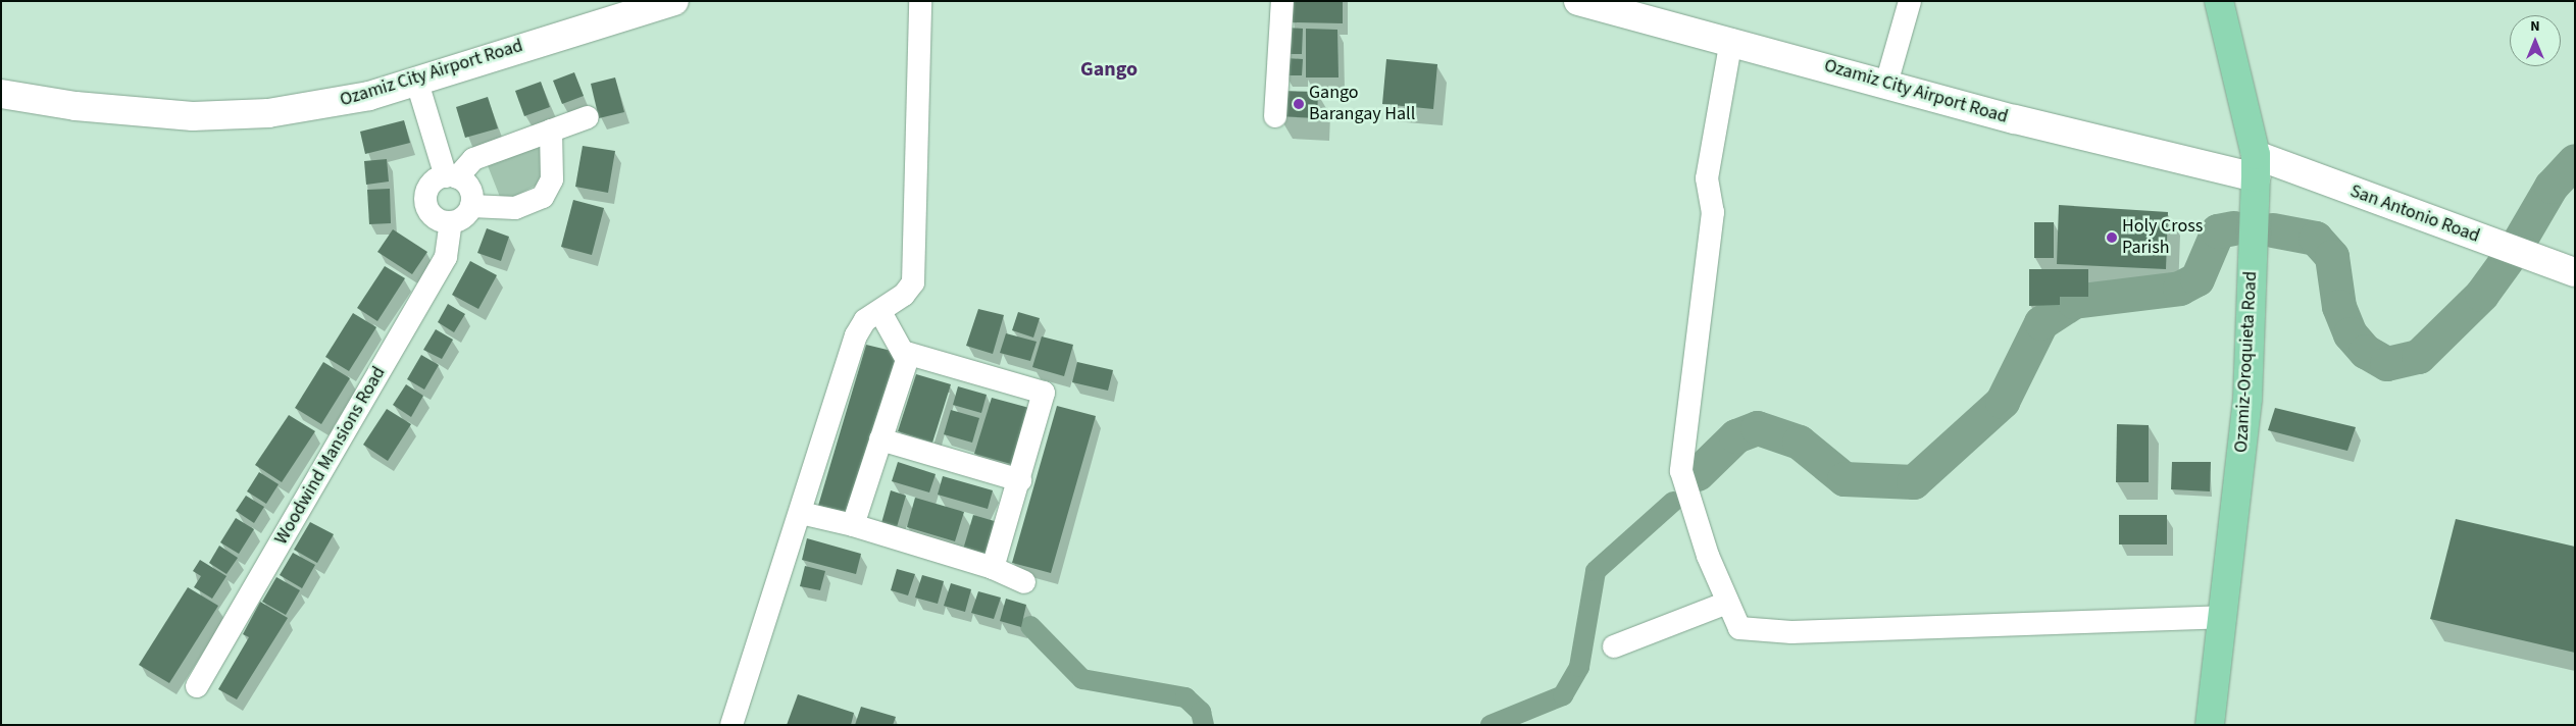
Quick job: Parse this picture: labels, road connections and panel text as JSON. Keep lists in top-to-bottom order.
{
  "streets": {
    "main road": ["Ozamiz City Airport Road", "San Antonio Road", "Ozamiz-Oroquieta Road"],
    "street": ["Woodwind Mansions Road"]
  },
  "crossings": [
    ["Ozamiz City Airport Road", "San Antonio Road"],
    ["Ozamiz City Airport Road", "Ozamiz-Oroquieta Road"],
    ["San Antonio Road", "Ozamiz-Oroquieta Road"]
  ],
  "districts": ["Gango"],
  "places": ["Gango Barangay Hall", "Holy Cross Parish"],
  "north": "top"
}
